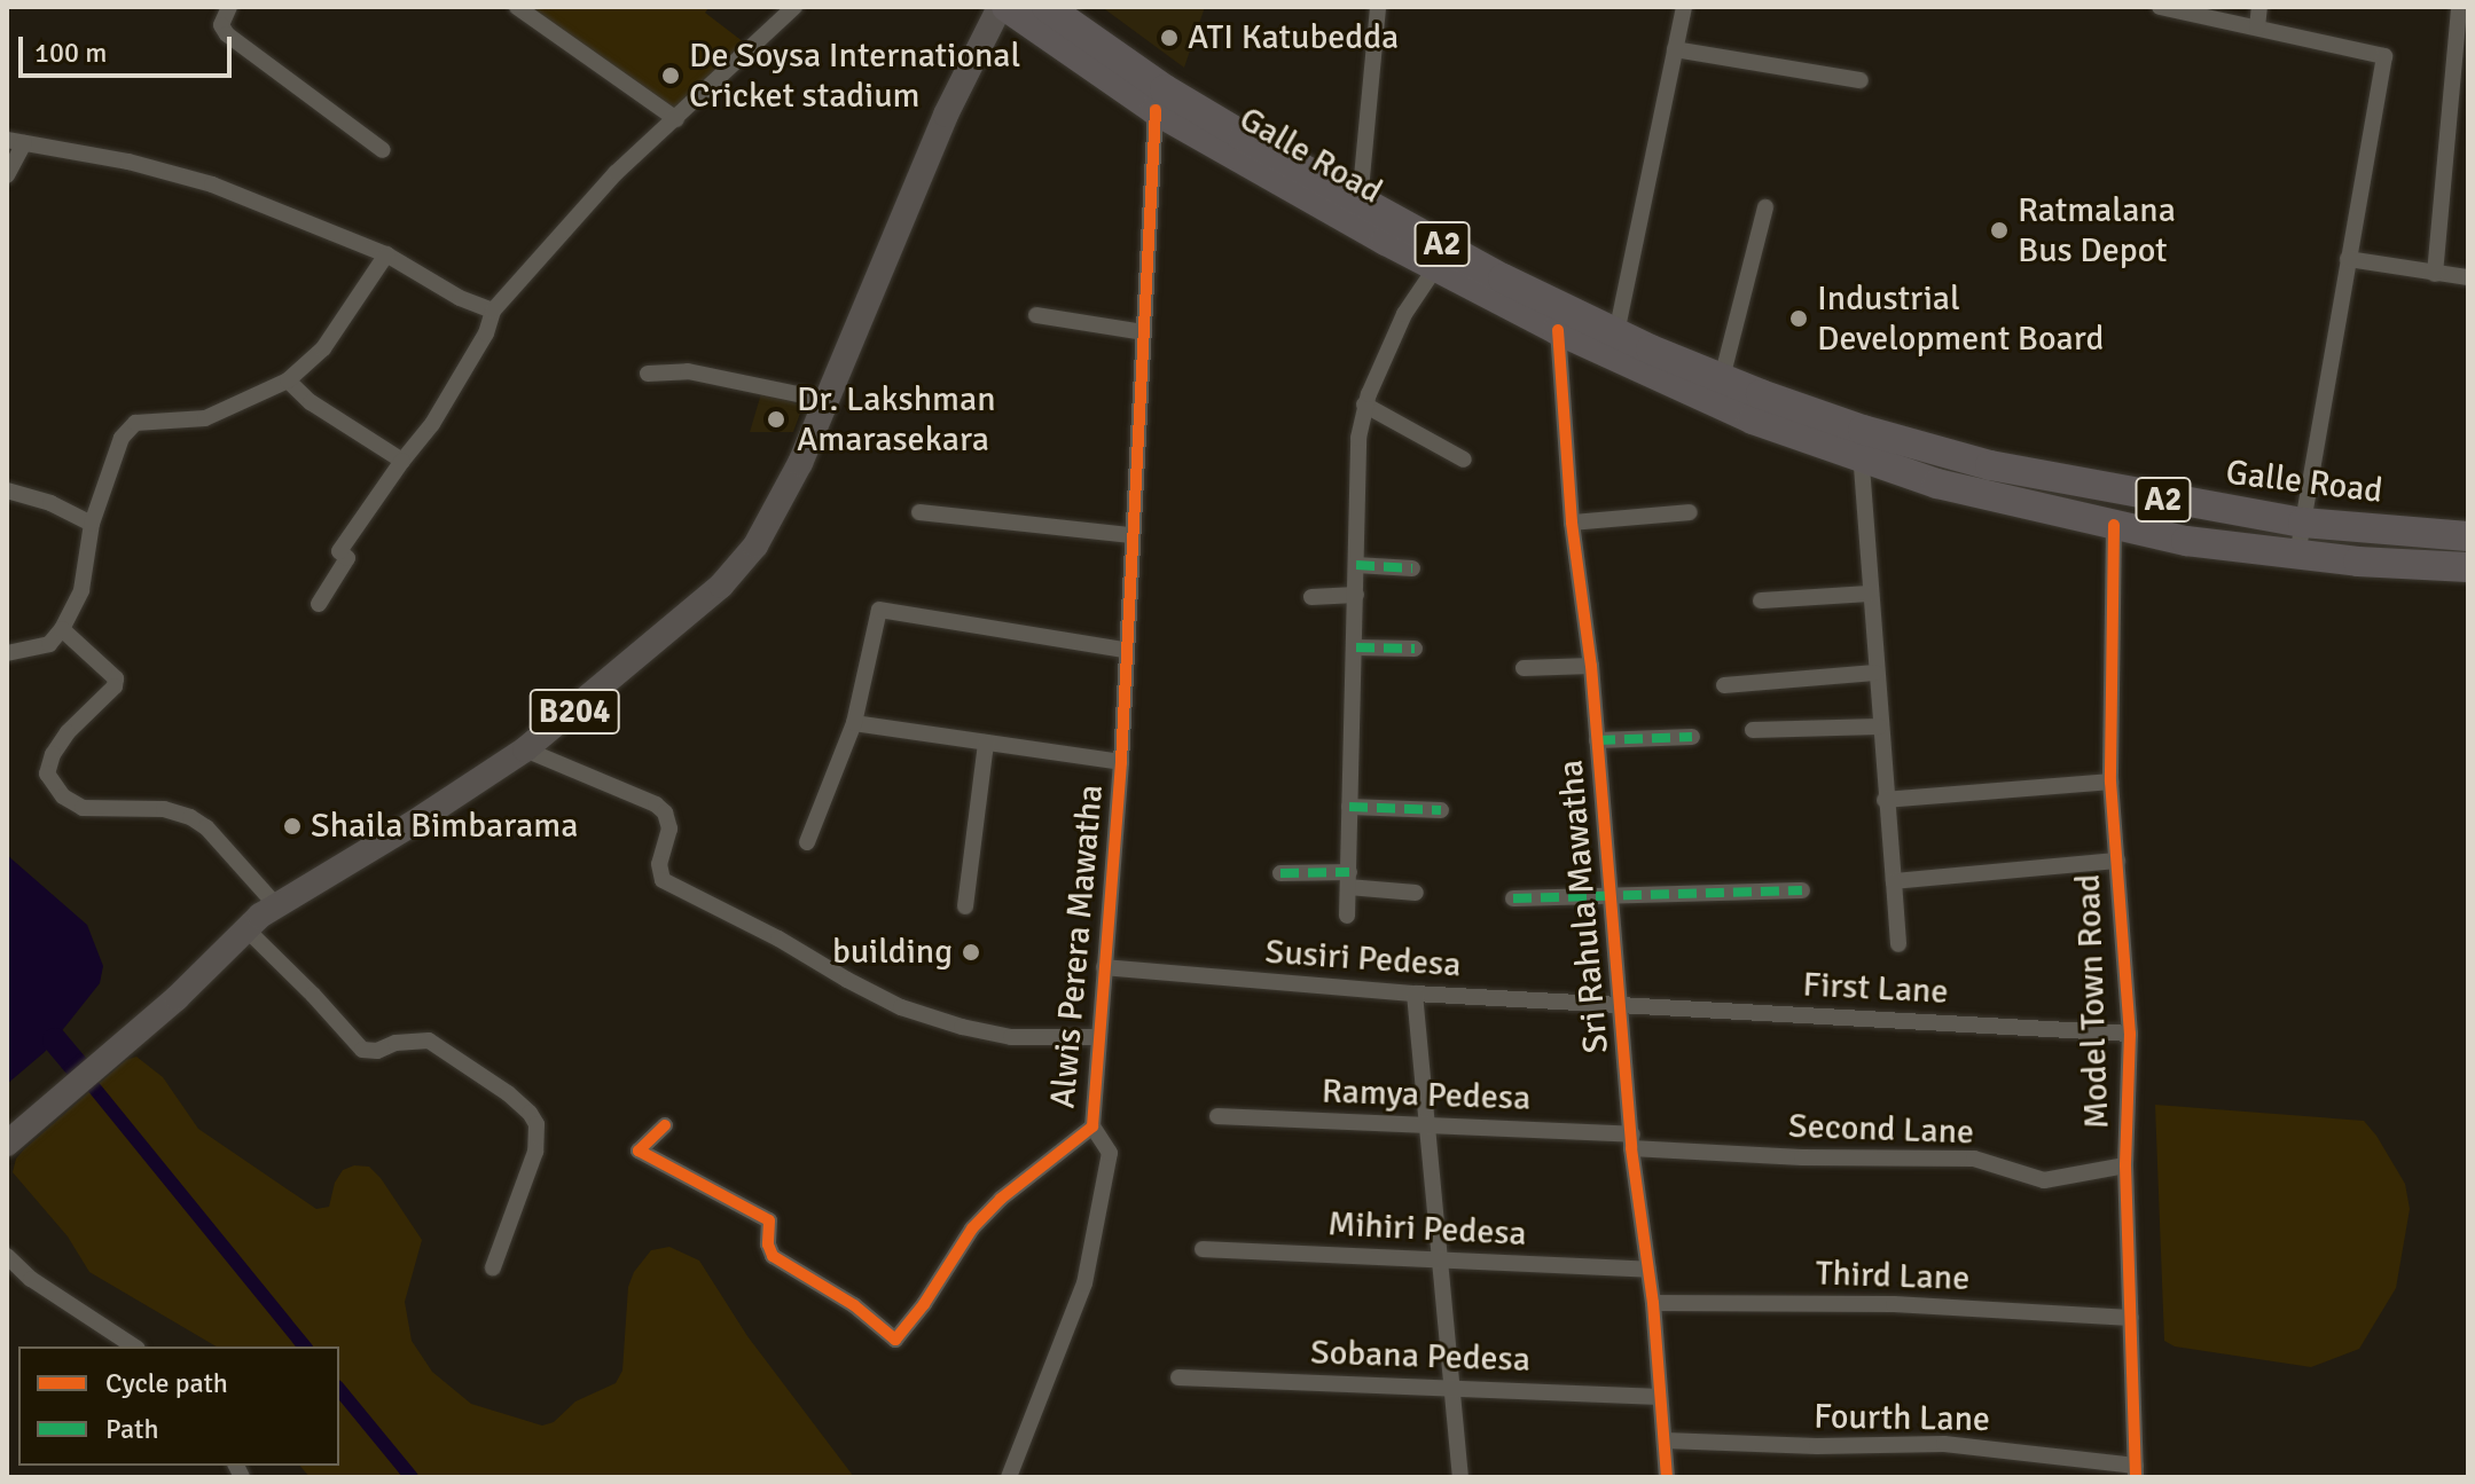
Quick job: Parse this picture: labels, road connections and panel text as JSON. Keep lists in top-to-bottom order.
{
  "streets": {
    "highway": ["Galle Road", "A2"],
    "main road": ["B204"],
    "street": [
      "Sri Rahula Mawatha",
      "Alwis Perera Mawatha",
      "Susiri Pedesa",
      "First Lane",
      "Model Town Road",
      "Ramya Pedesa",
      "Second Lane",
      "Mihiri Pedesa",
      "Third Lane",
      "Sobana Pedesa",
      "Fourth Lane"
    ]
  },
  "crossings": [
    ["Galle Road", "A2"],
    ["Galle Road", "B204"],
    ["Galle Road", "Sri Rahula Mawatha"],
    ["Galle Road", "Alwis Perera Mawatha"],
    ["Galle Road", "Model Town Road"],
    ["Sri Rahula Mawatha", "Susiri Pedesa"],
    ["Sri Rahula Mawatha", "First Lane"],
    ["Sri Rahula Mawatha", "Ramya Pedesa"],
    ["Sri Rahula Mawatha", "Second Lane"],
    ["Sri Rahula Mawatha", "Mihiri Pedesa"],
    ["Sri Rahula Mawatha", "Third Lane"],
    ["Sri Rahula Mawatha", "Sobana Pedesa"],
    ["Sri Rahula Mawatha", "Fourth Lane"],
    ["Alwis Perera Mawatha", "Susiri Pedesa"],
    ["Susiri Pedesa", "First Lane"],
    ["First Lane", "Model Town Road"],
    ["Model Town Road", "Second Lane"],
    ["Model Town Road", "Third Lane"],
    ["Model Town Road", "Fourth Lane"],
    ["Ramya Pedesa", "Second Lane"]
  ],
  "places": [
    "ATI Katubedda",
    "De Soysa International Cricket stadium",
    "Ratmalana Bus Depot",
    "Industrial Development Board",
    "Dr. Lakshman Amarasekara",
    "Shaila Bimbarama",
    "building"
  ],
  "legend": ["Cycle path", "Path"],
  "scale_bar": "100 m"
}
